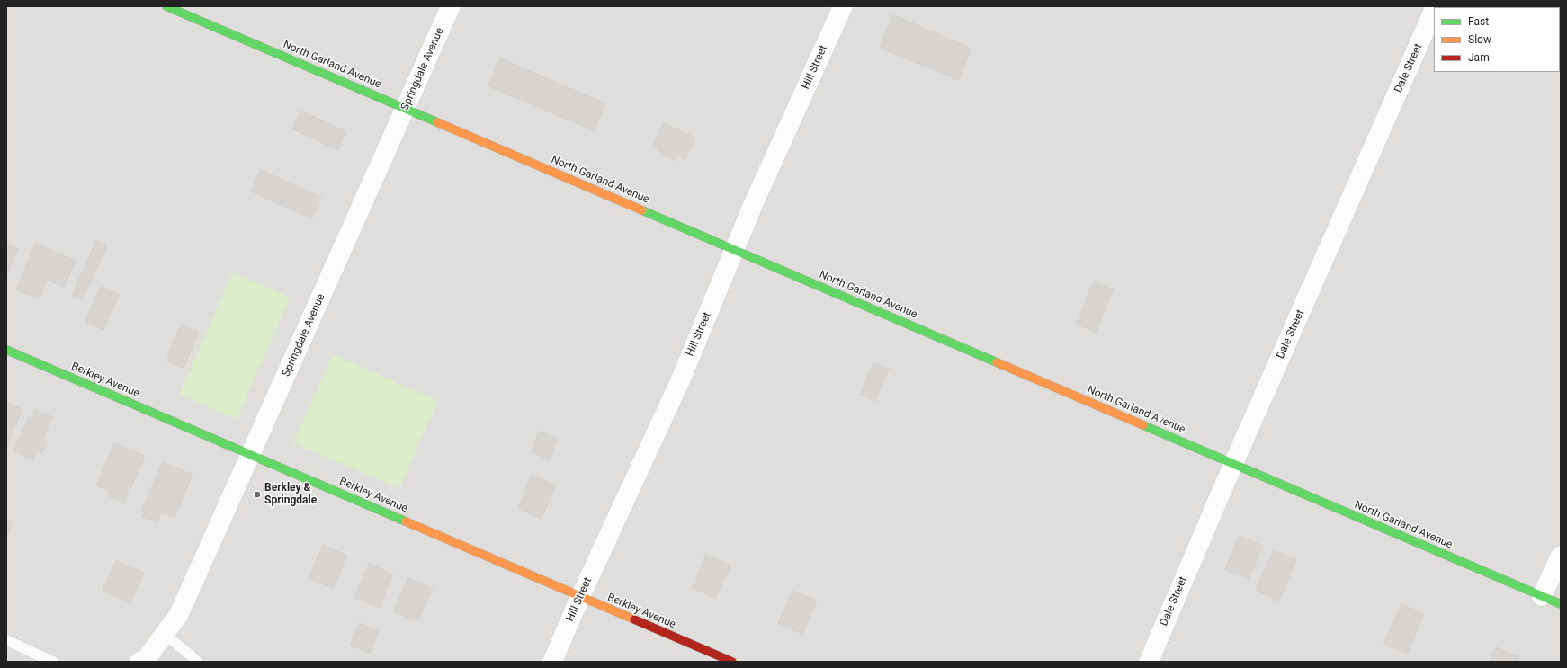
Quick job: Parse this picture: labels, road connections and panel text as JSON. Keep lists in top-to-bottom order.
{
  "streets": {
    "street": [
      "North Garland Avenue",
      "Hill Street",
      "Dale Street",
      "Springdale Avenue",
      "Berkley Avenue"
    ]
  },
  "crossings": [
    ["North Garland Avenue", "Hill Street"],
    ["North Garland Avenue", "Dale Street"],
    ["North Garland Avenue", "Springdale Avenue"],
    ["Hill Street", "Berkley Avenue"],
    ["Springdale Avenue", "Berkley Avenue"]
  ],
  "places": ["Berkley & Springdale"],
  "legend": ["Fast", "Slow", "Jam"]
}
